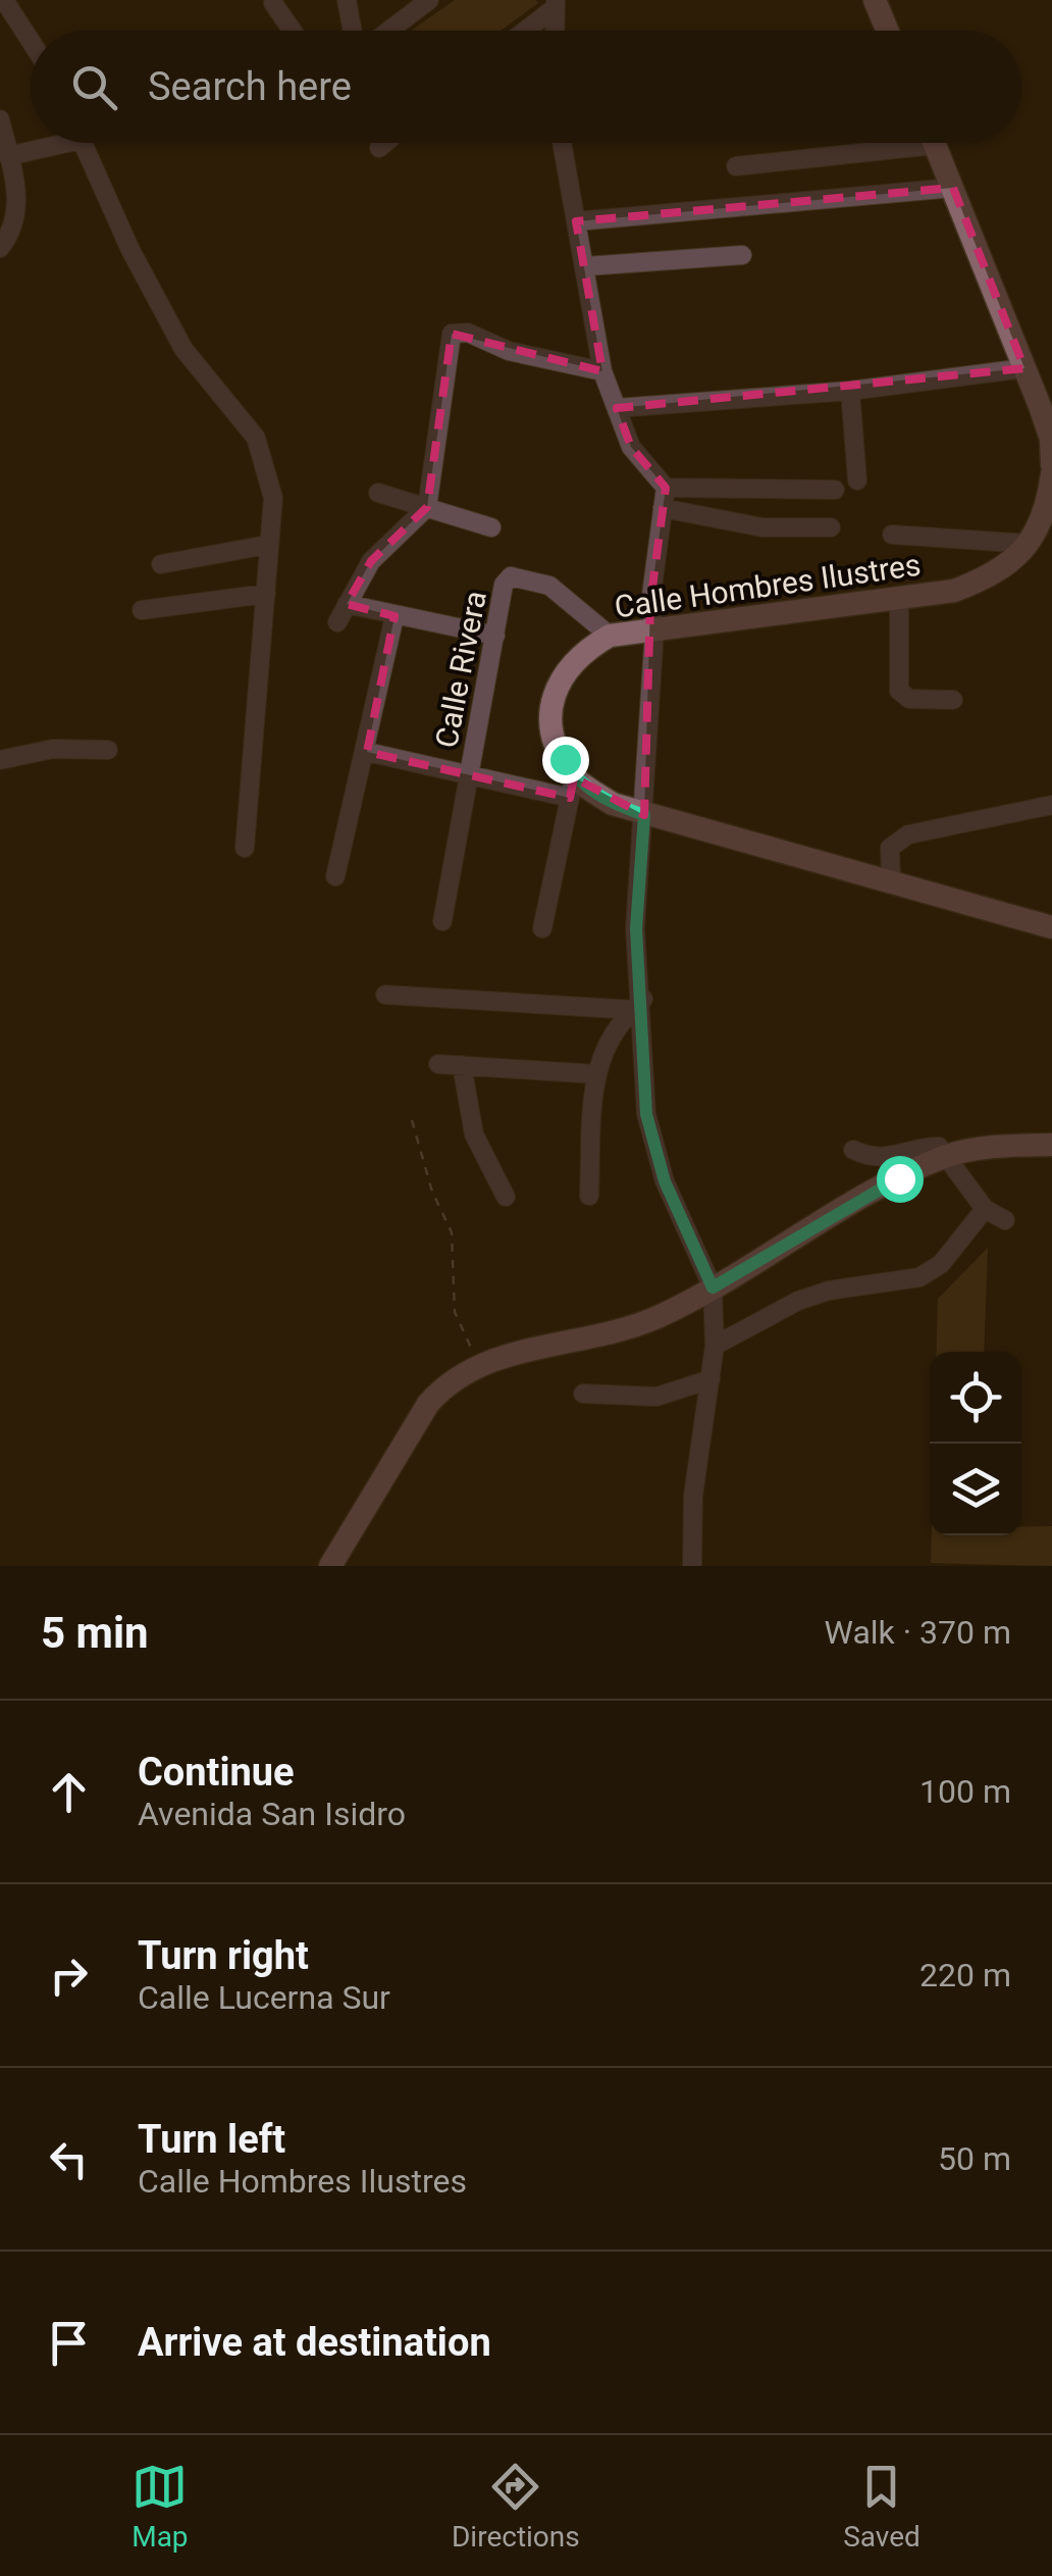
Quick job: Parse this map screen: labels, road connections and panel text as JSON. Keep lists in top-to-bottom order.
{
  "streets": {
    "main road": ["Calle Hombres Ilustres"],
    "street": ["Calle Rivera"]
  },
  "crossings": [
    ["Calle Hombres Ilustres", "Calle Rivera"]
  ],
  "page": {
    "search": "Search here",
    "heading": ["5 min", "Walk · 370 m"],
    "list": [
      ["Continue", "Avenida San Isidro", "100 m"],
      ["Turn right", "Calle Lucerna Sur", "220 m"],
      ["Turn left", "Calle Hombres Ilustres", "50 m"],
      "Arrive at destination"
    ],
    "nav": ["Map", "Directions", "Saved"]
  }
}
